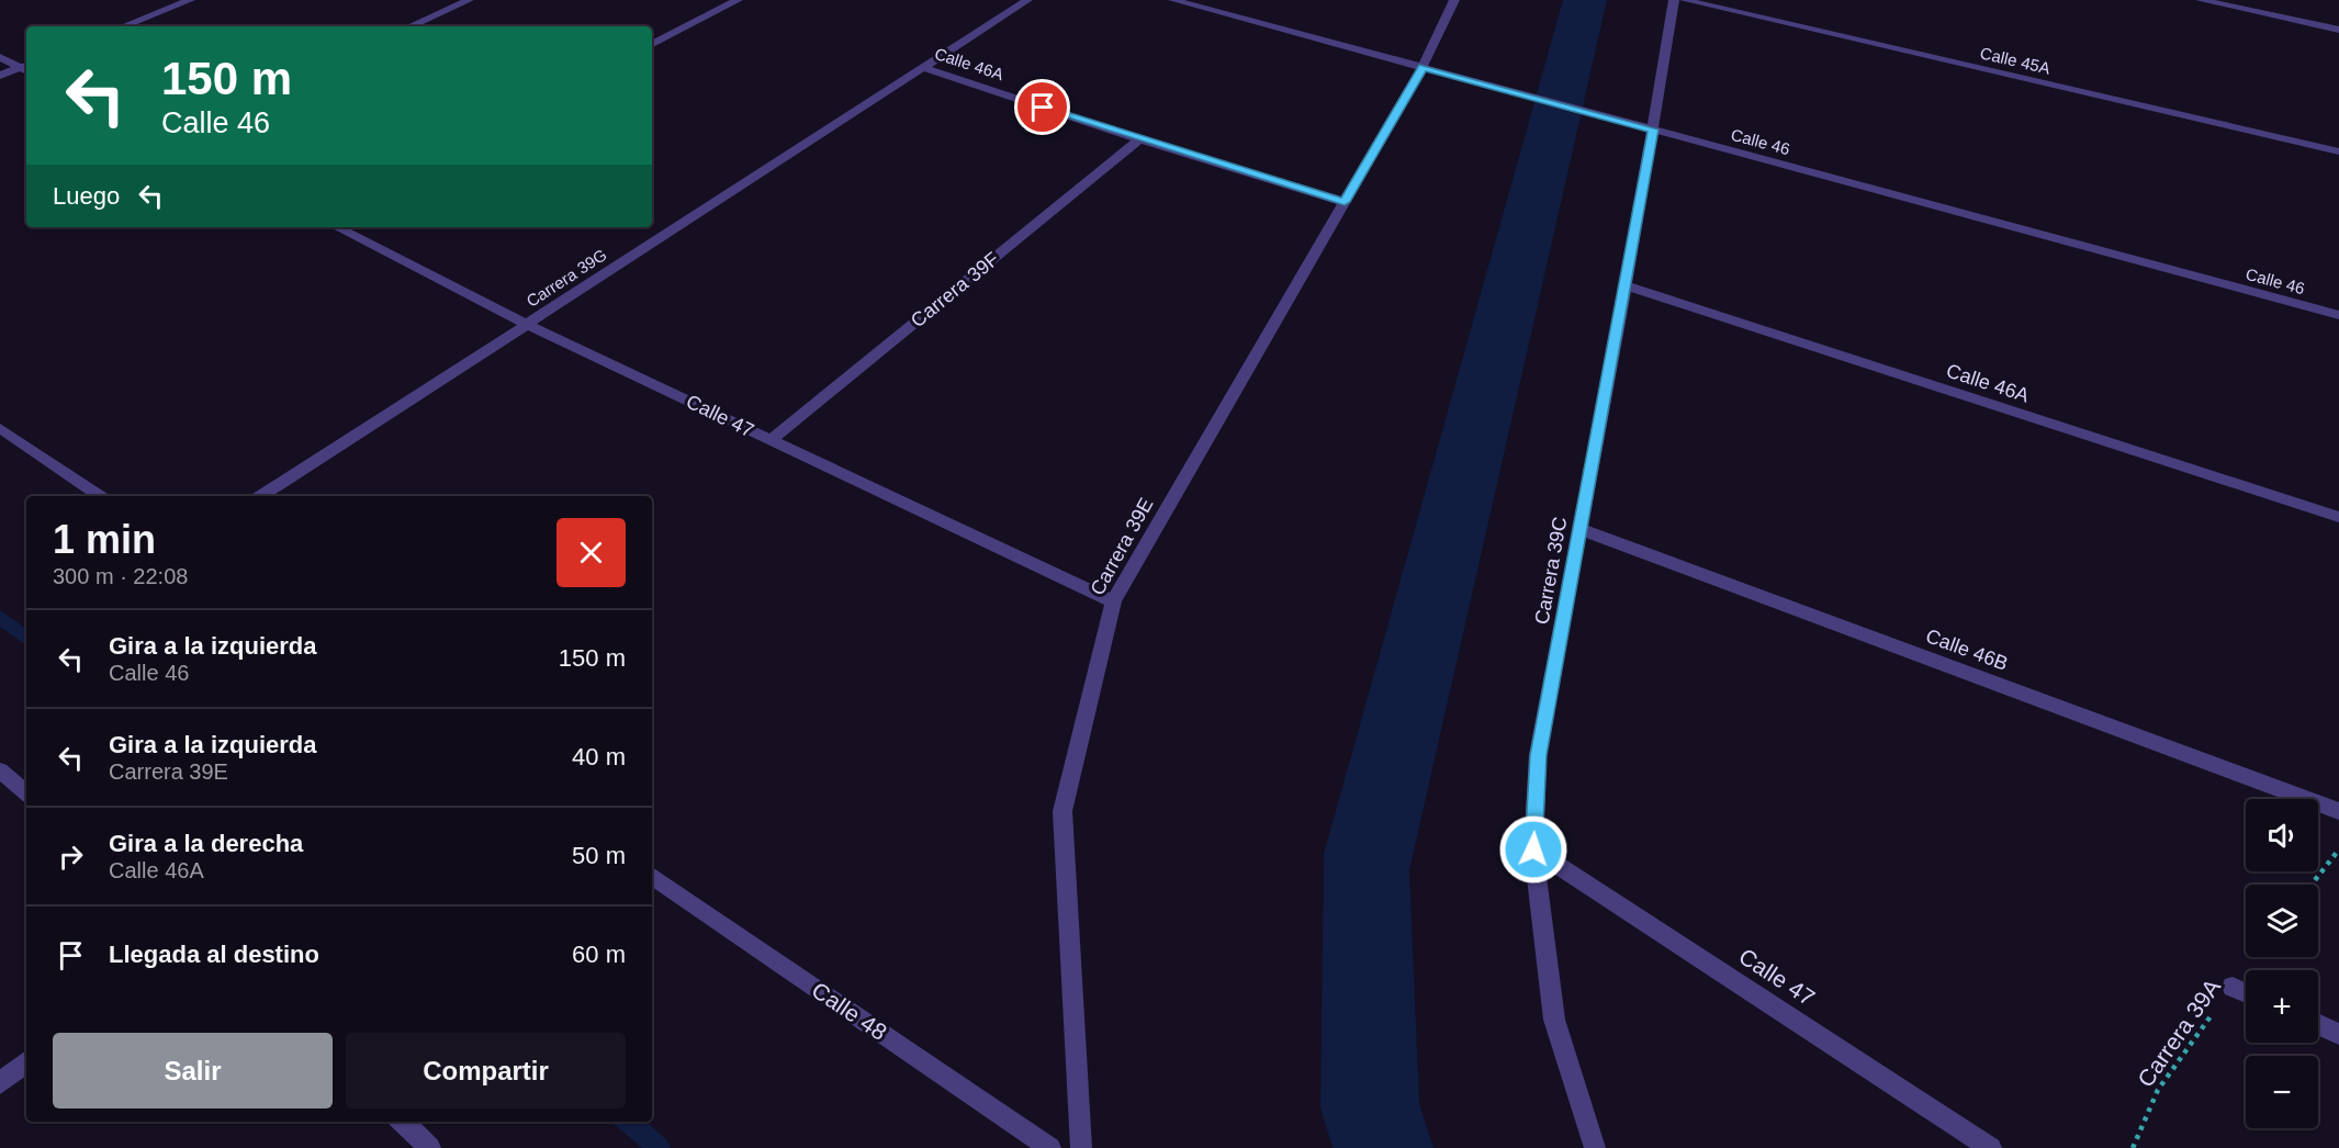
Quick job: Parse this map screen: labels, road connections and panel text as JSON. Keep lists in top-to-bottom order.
{
  "streets": {
    "street": [
      "Calle 45A",
      "Calle 46A",
      "Calle 46",
      "Carrera 39G",
      "Carrera 39F",
      "Calle 47",
      "Carrera 39E",
      "Carrera 39C",
      "Calle 46B",
      "Calle 48"
    ],
    "path": ["Carrera 39A"]
  },
  "crossings": [
    ["Calle 46A", "Carrera 39G"],
    ["Calle 46A", "Carrera 39F"],
    ["Calle 46A", "Carrera 39E"],
    ["Calle 46A", "Carrera 39C"],
    ["Calle 46", "Carrera 39E"],
    ["Calle 46", "Carrera 39C"],
    ["Carrera 39G", "Calle 47"],
    ["Carrera 39F", "Calle 47"],
    ["Calle 47", "Carrera 39E"],
    ["Calle 47", "Carrera 39C"],
    ["Carrera 39C", "Calle 46B"]
  ],
  "page": {
    "turn": ["150 m", "Calle 46"],
    "then": "Luego",
    "heading": ["1 min", "300 m · 22:08"],
    "list": [
      {
        "name": "Gira a la izquierda",
        "note": "Calle 46",
        "value": "150 m"
      },
      {
        "name": "Gira a la izquierda",
        "note": "Carrera 39E",
        "value": "40 m"
      },
      {
        "name": "Gira a la derecha",
        "note": "Calle 46A",
        "value": "50 m"
      },
      {
        "name": "Llegada al destino",
        "value": "60 m"
      }
    ],
    "map_buttons": ["+", "−"],
    "buttons": ["Salir", "Compartir"]
  }
}
